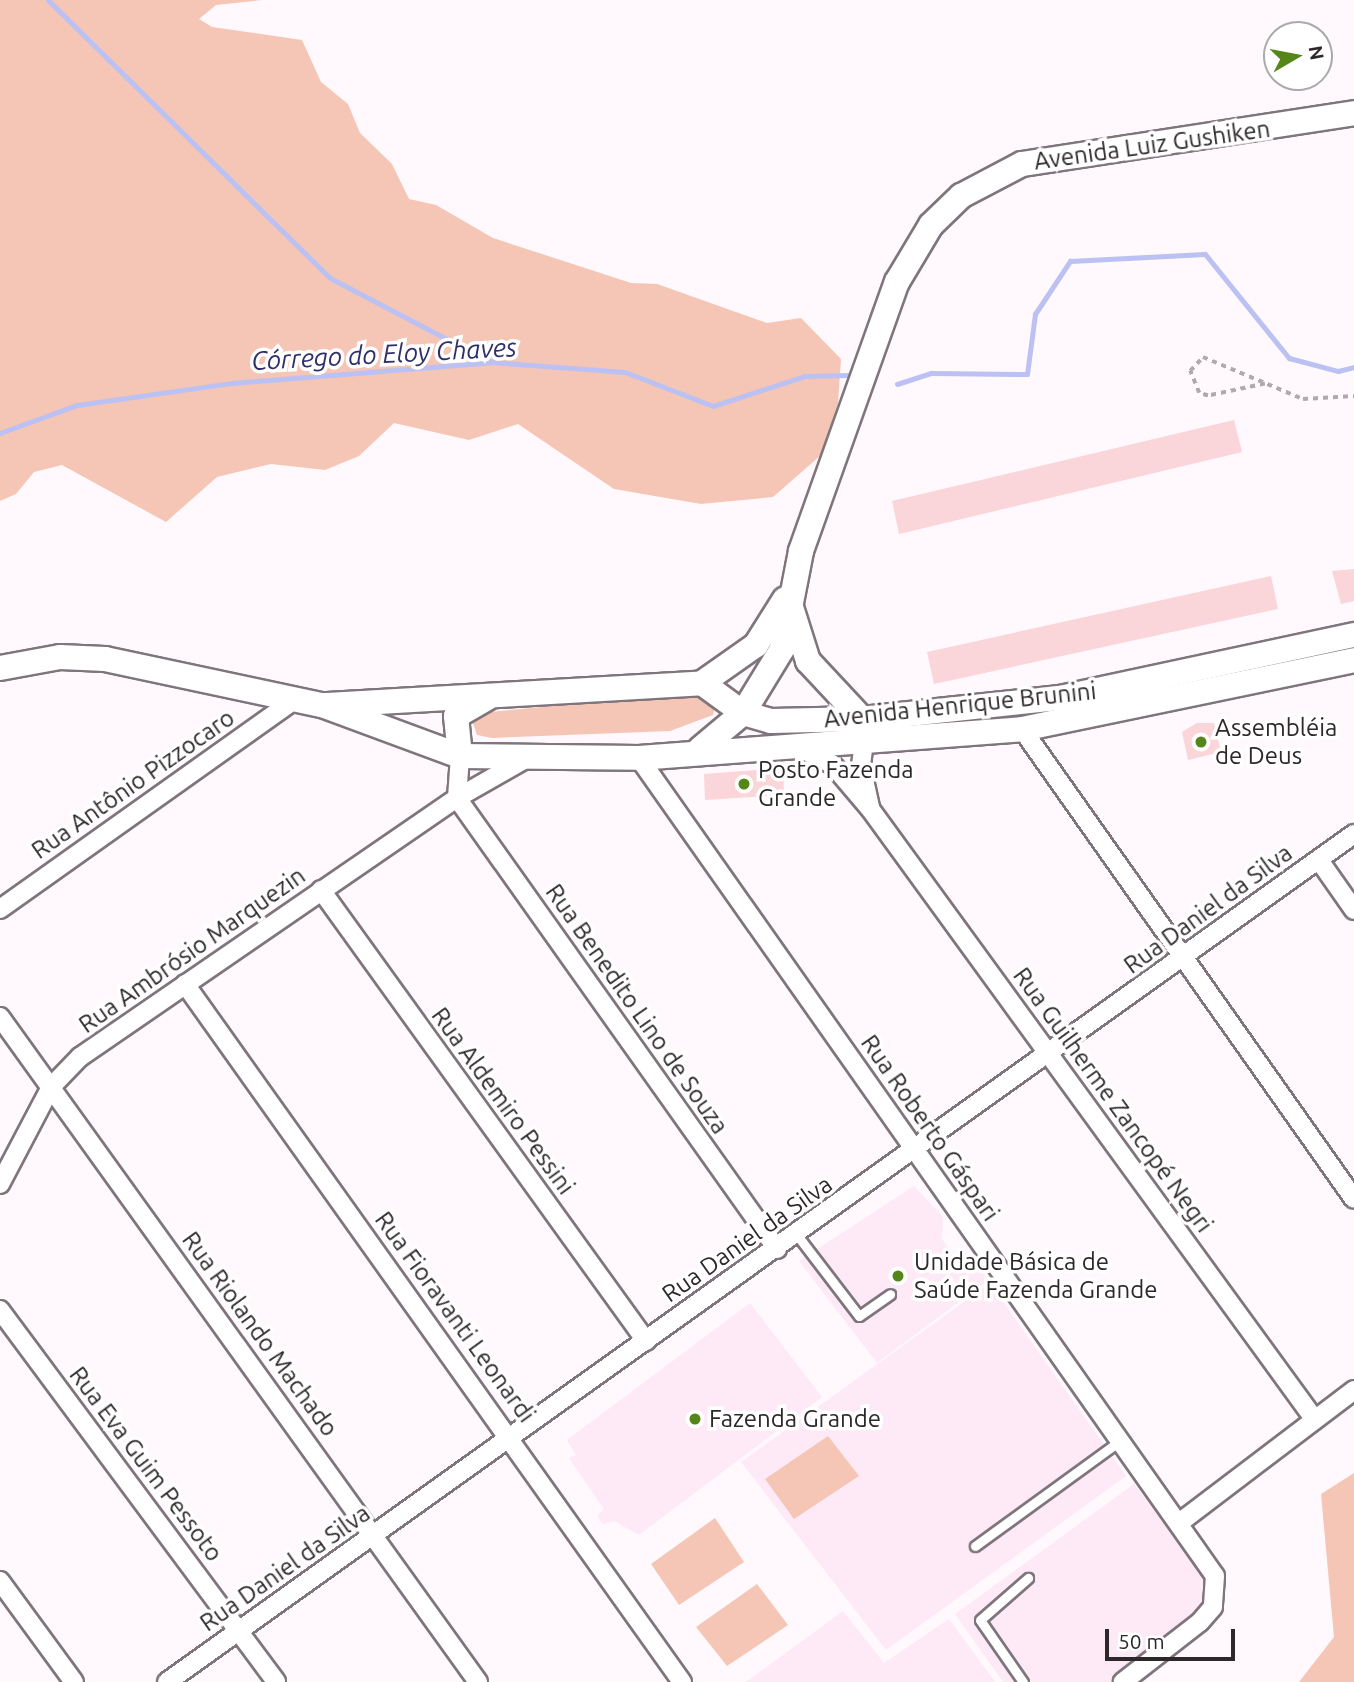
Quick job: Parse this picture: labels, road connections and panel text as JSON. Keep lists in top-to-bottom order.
{
  "streets": {
    "main road": ["Avenida Luiz Gushiken", "Avenida Henrique Brunini"],
    "street": [
      "Rua Antônio Pizzocaro",
      "Rua Daniel da Silva",
      "Rua Ambrósio Marquezin",
      "Rua Benedito Lino de Souza",
      "Rua Guilherme Zancopé Negri",
      "Rua Aldemiro Pessini",
      "Rua Roberto Gáspari",
      "Rua Fioravanti Leonardi",
      "Rua Riolando Machado",
      "Rua Eva Guim Pessoto"
    ]
  },
  "crossings": [
    ["Avenida Luiz Gushiken", "Avenida Henrique Brunini"],
    ["Avenida Henrique Brunini", "Rua Antônio Pizzocaro"],
    ["Avenida Henrique Brunini", "Rua Ambrósio Marquezin"],
    ["Avenida Henrique Brunini", "Rua Guilherme Zancopé Negri"],
    ["Avenida Henrique Brunini", "Rua Roberto Gáspari"],
    ["Rua Daniel da Silva", "Rua Benedito Lino de Souza"],
    ["Rua Daniel da Silva", "Rua Guilherme Zancopé Negri"],
    ["Rua Daniel da Silva", "Rua Aldemiro Pessini"],
    ["Rua Daniel da Silva", "Rua Roberto Gáspari"],
    ["Rua Daniel da Silva", "Rua Fioravanti Leonardi"],
    ["Rua Daniel da Silva", "Rua Riolando Machado"],
    ["Rua Daniel da Silva", "Rua Eva Guim Pessoto"],
    ["Rua Ambrósio Marquezin", "Rua Benedito Lino de Souza"],
    ["Rua Ambrósio Marquezin", "Rua Aldemiro Pessini"],
    ["Rua Ambrósio Marquezin", "Rua Fioravanti Leonardi"],
    ["Rua Ambrósio Marquezin", "Rua Riolando Machado"]
  ],
  "water": ["Córrego do Eloy Chaves"],
  "places": [
    "Assembléia de Deus",
    "Posto Fazenda Grande",
    "Unidade Básica de Saúde Fazenda Grande",
    "Fazenda Grande"
  ],
  "scale_bar": "50 m",
  "north": "right"
}
